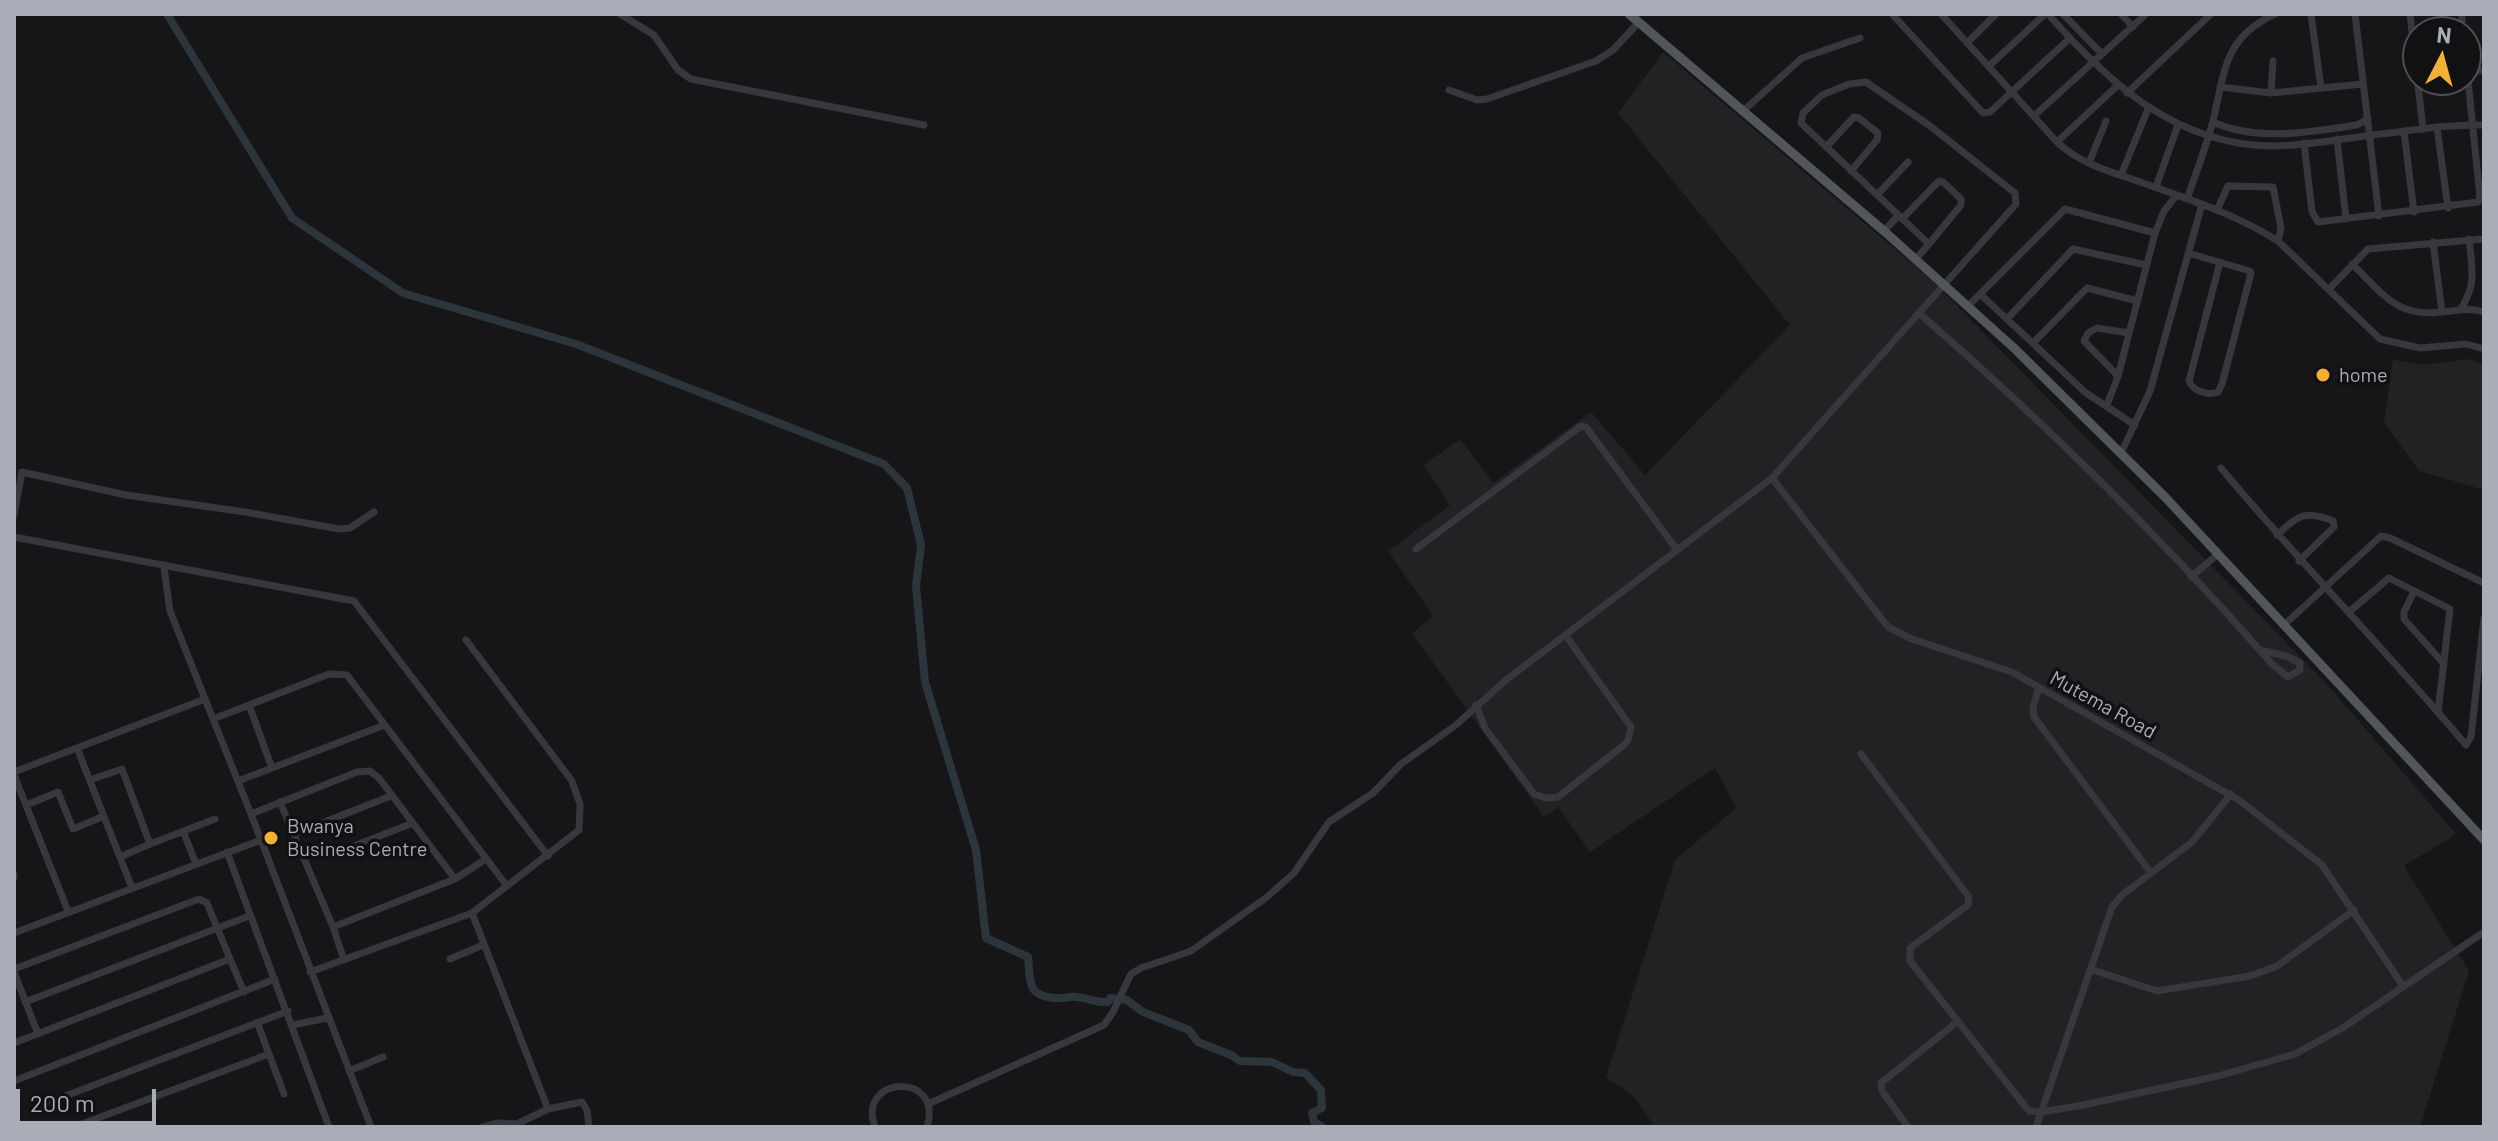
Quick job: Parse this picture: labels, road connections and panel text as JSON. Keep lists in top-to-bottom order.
{
  "streets": {
    "street": ["Mutema Road"]
  },
  "places": ["home", "Bwanya Business Centre"],
  "scale_bar": "200 m",
  "north": "top"
}
